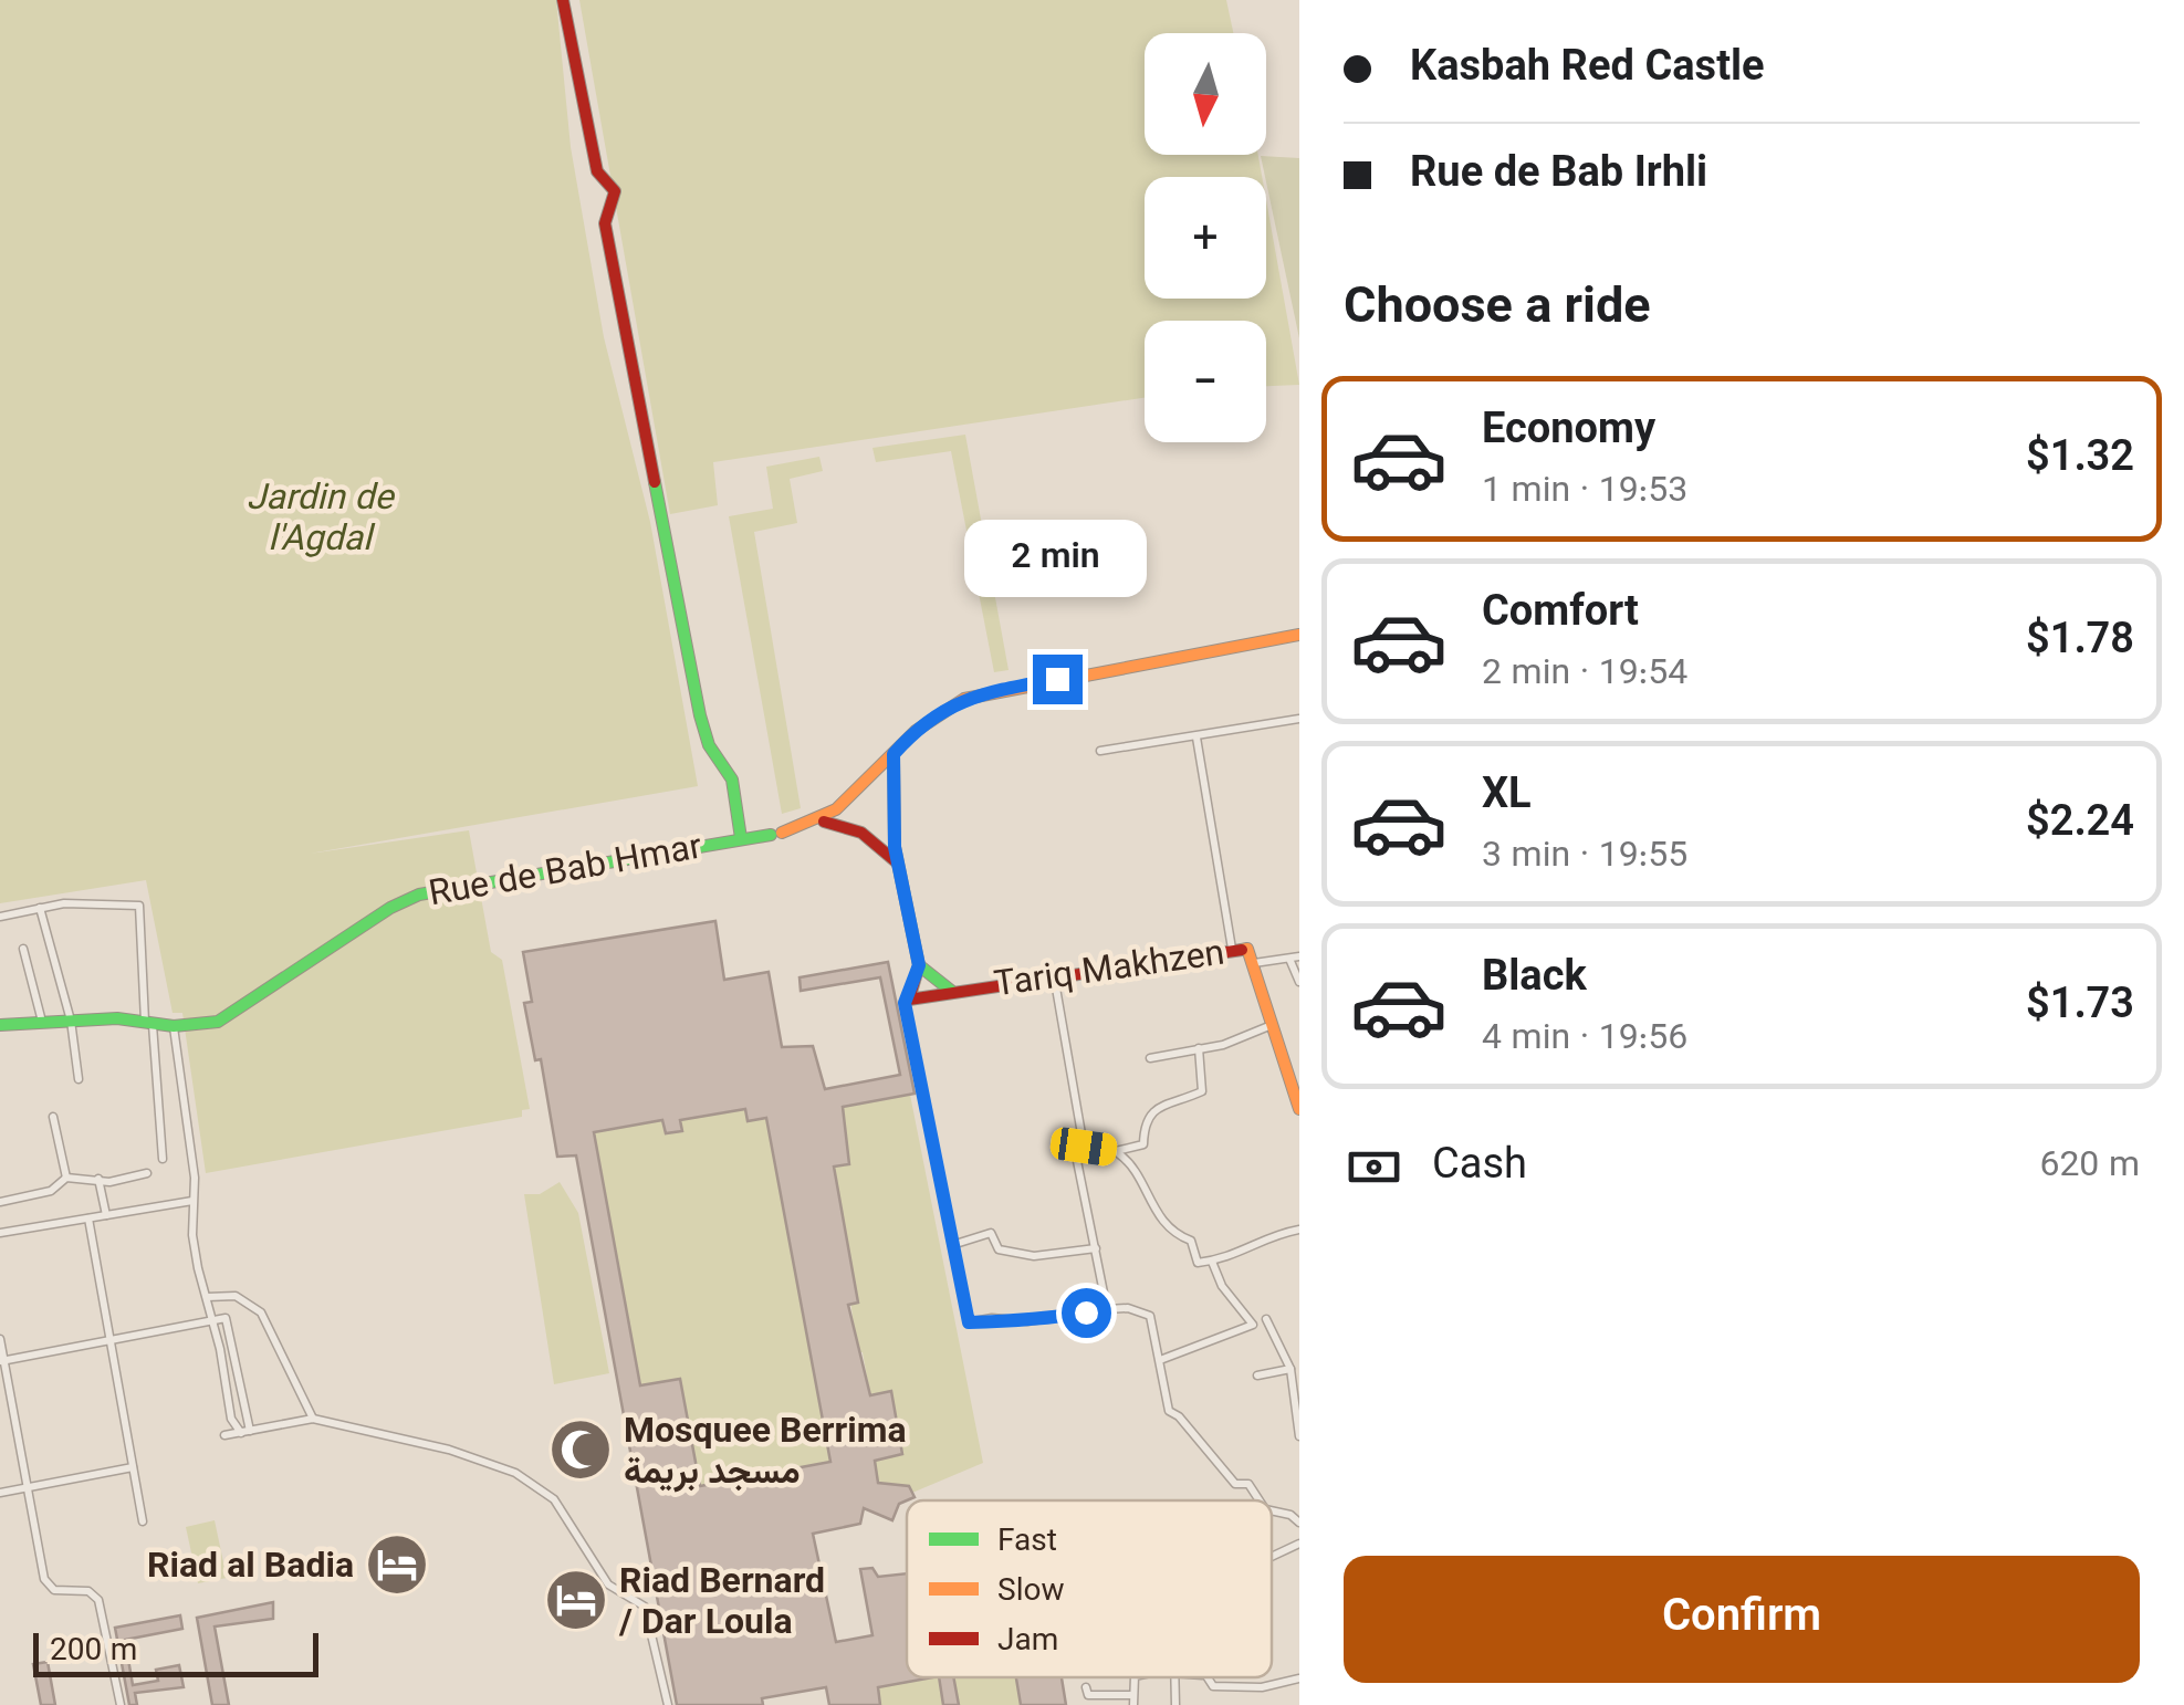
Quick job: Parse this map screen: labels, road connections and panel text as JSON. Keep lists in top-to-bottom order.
{
  "streets": {
    "street": ["Rue de Bab Hmar", "Tariq Makhzen"]
  },
  "parks": ["Jardin de l'Agdal"],
  "places": {
    "mosque": ["Mosquee Berrima مسجد بريمة"],
    "hotel": ["Riad al Badia", "Riad Bernard / Dar Loula"]
  },
  "legend": ["Fast", "Slow", "Jam"],
  "scale_bar": "200 m",
  "north": "bottom",
  "page": {
    "banner": ["Kasbah Red Castle", "Rue de Bab Irhli"],
    "map_buttons": ["+", "−"],
    "heading": "Choose a ride",
    "list": [
      {
        "name": "Economy",
        "note": "1 min · 19:53",
        "value": "$1.32"
      },
      {
        "name": "Comfort",
        "note": "2 min · 19:54",
        "value": "$1.78"
      },
      {
        "name": "XL",
        "note": "3 min · 19:55",
        "value": "$2.24"
      },
      {
        "name": "Black",
        "note": "4 min · 19:56",
        "value": "$1.73"
      }
    ],
    "bubble": "2 min",
    "pay": ["Cash", "620 m"],
    "buttons": "Confirm",
    "scale": "200 m"
  }
}
